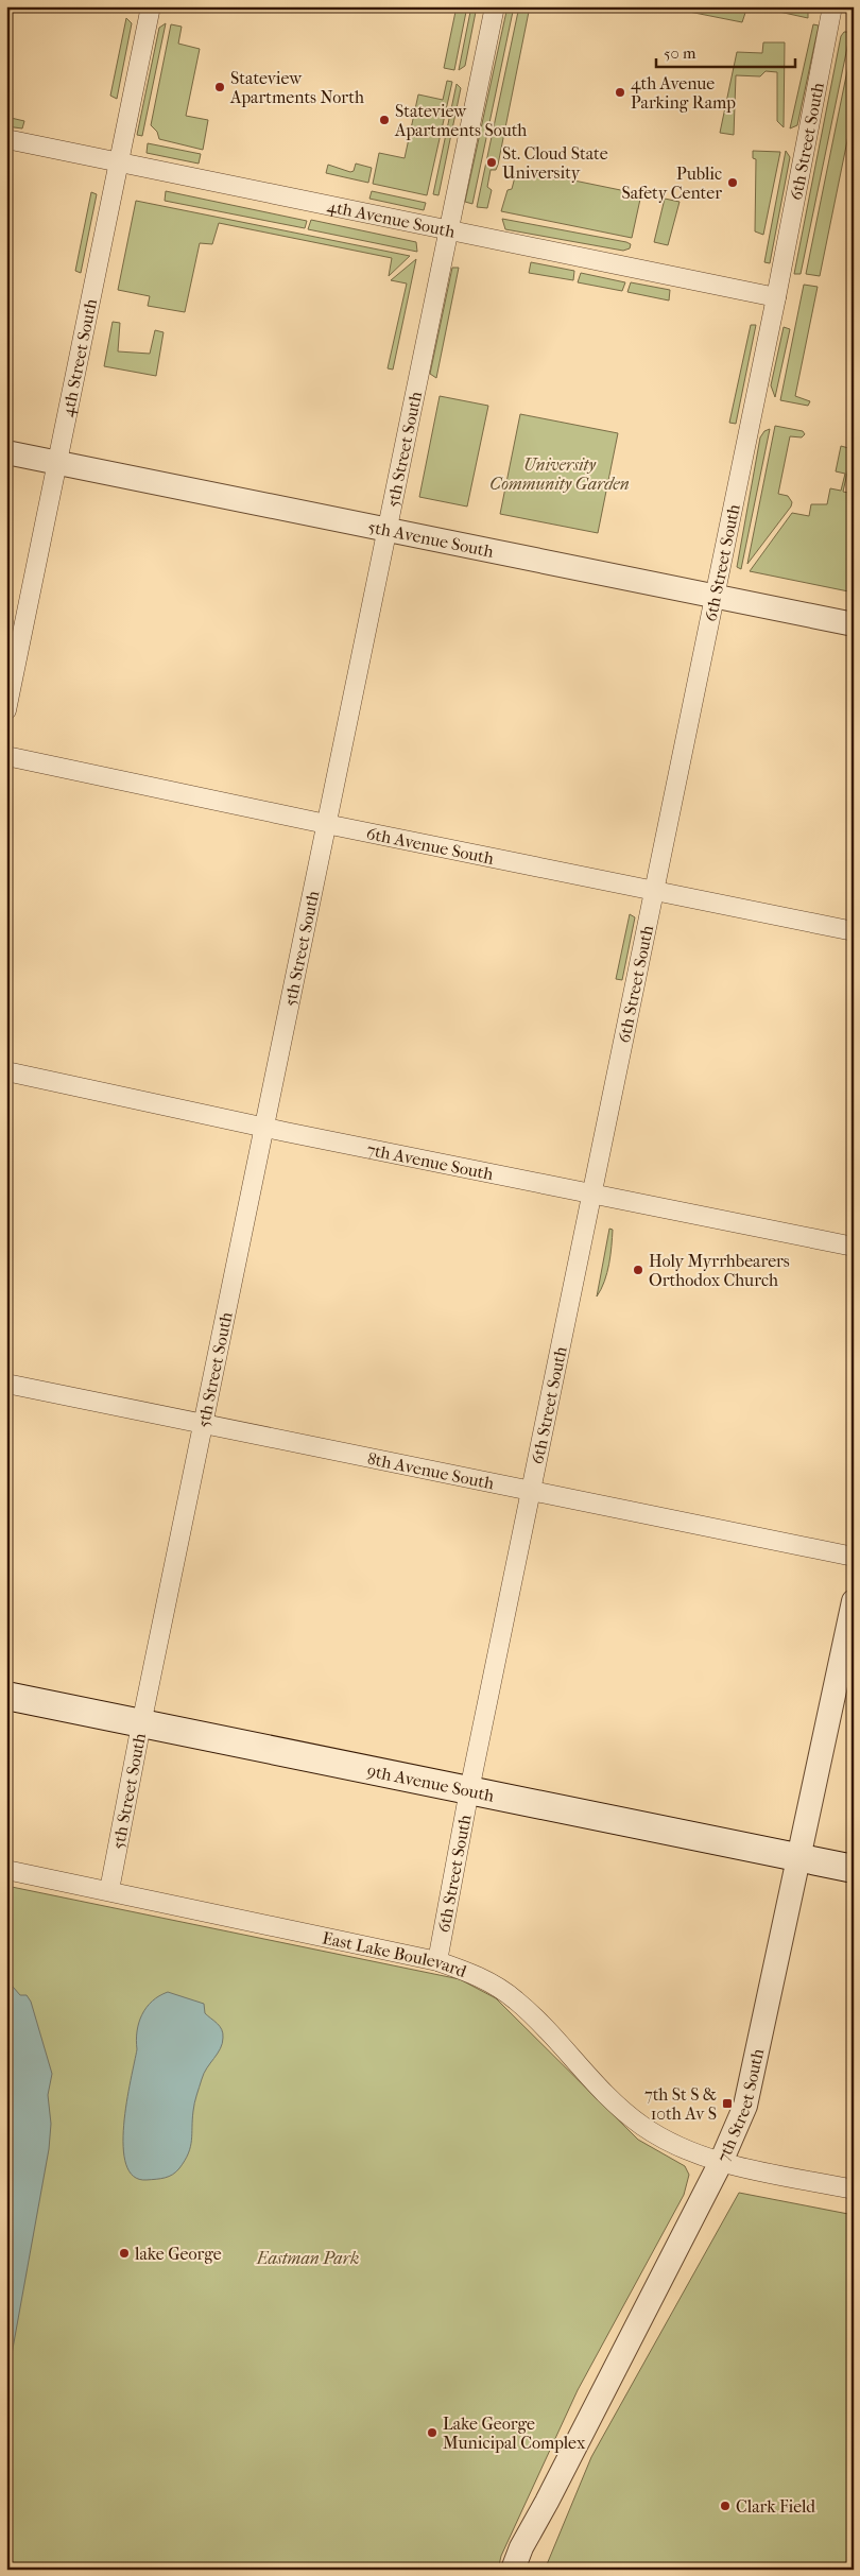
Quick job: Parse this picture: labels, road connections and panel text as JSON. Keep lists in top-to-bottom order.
{
  "streets": {
    "main road": ["9th Avenue South"],
    "street": [
      "6th Street South",
      "4th Avenue South",
      "4th Street South",
      "5th Street South",
      "5th Avenue South",
      "6th Avenue South",
      "7th Avenue South",
      "8th Avenue South",
      "East Lake Boulevard",
      "7th Street South"
    ]
  },
  "crossings": [
    ["6th Street South", "4th Avenue South"],
    ["6th Street South", "5th Avenue South"],
    ["6th Street South", "6th Avenue South"],
    ["6th Street South", "7th Avenue South"],
    ["6th Street South", "8th Avenue South"],
    ["6th Street South", "9th Avenue South"],
    ["6th Street South", "East Lake Boulevard"],
    ["4th Avenue South", "4th Street South"],
    ["4th Avenue South", "5th Street South"],
    ["4th Street South", "5th Avenue South"],
    ["5th Street South", "5th Avenue South"],
    ["5th Street South", "6th Avenue South"],
    ["5th Street South", "7th Avenue South"],
    ["5th Street South", "8th Avenue South"],
    ["5th Street South", "9th Avenue South"],
    ["5th Street South", "East Lake Boulevard"],
    ["9th Avenue South", "7th Street South"],
    ["East Lake Boulevard", "7th Street South"]
  ],
  "parks": ["University Community Garden", "Eastman Park"],
  "places": {
    "other": [
      "Stateview Apartments North",
      "4th Avenue Parking Ramp",
      "Stateview Apartments South",
      "St. Cloud State University",
      "Public Safety Center",
      "Holy Myrrhbearers Orthodox Church",
      "lake George",
      "Lake George Municipal Complex",
      "Clark Field"
    ],
    "transit": ["7th St S & 10th Av S"]
  },
  "scale_bar": "50 m"
}
